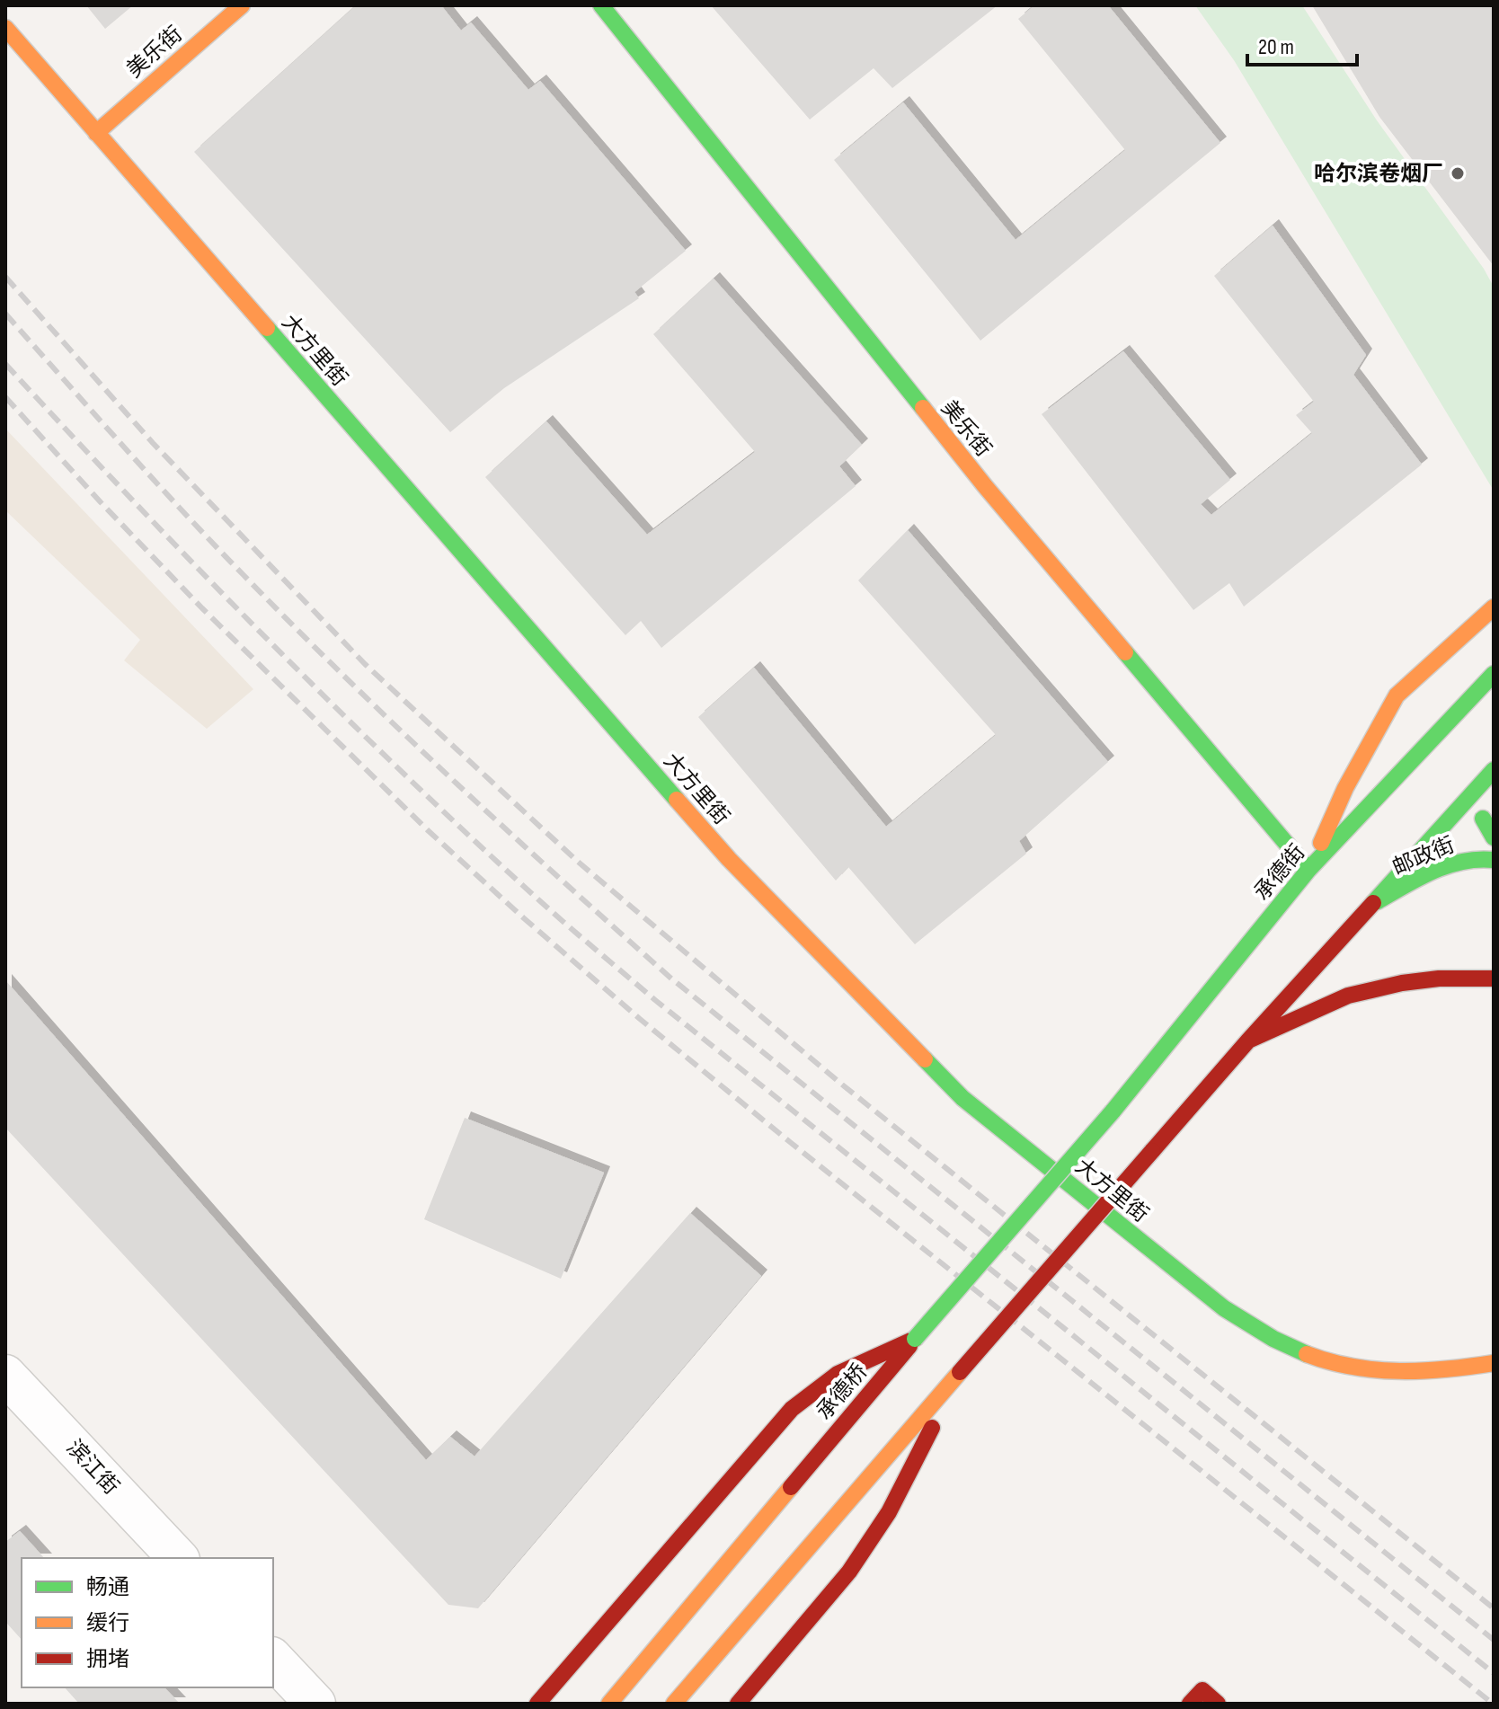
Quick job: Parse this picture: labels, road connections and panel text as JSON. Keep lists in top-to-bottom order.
{
  "streets": {
    "main road": [
      "美乐街",
      "大方里街",
      "邮政街",
      "承德街",
      "承德桥"
    ],
    "street": ["滨江街"]
  },
  "crossings": [
    ["美乐街", "大方里街"],
    ["美乐街", "承德街"],
    ["承德街", "承德桥"]
  ],
  "places": ["哈尔滨卷烟厂"],
  "legend": ["畅通", "缓行", "拥堵"],
  "scale_bar": "20 m"
}
